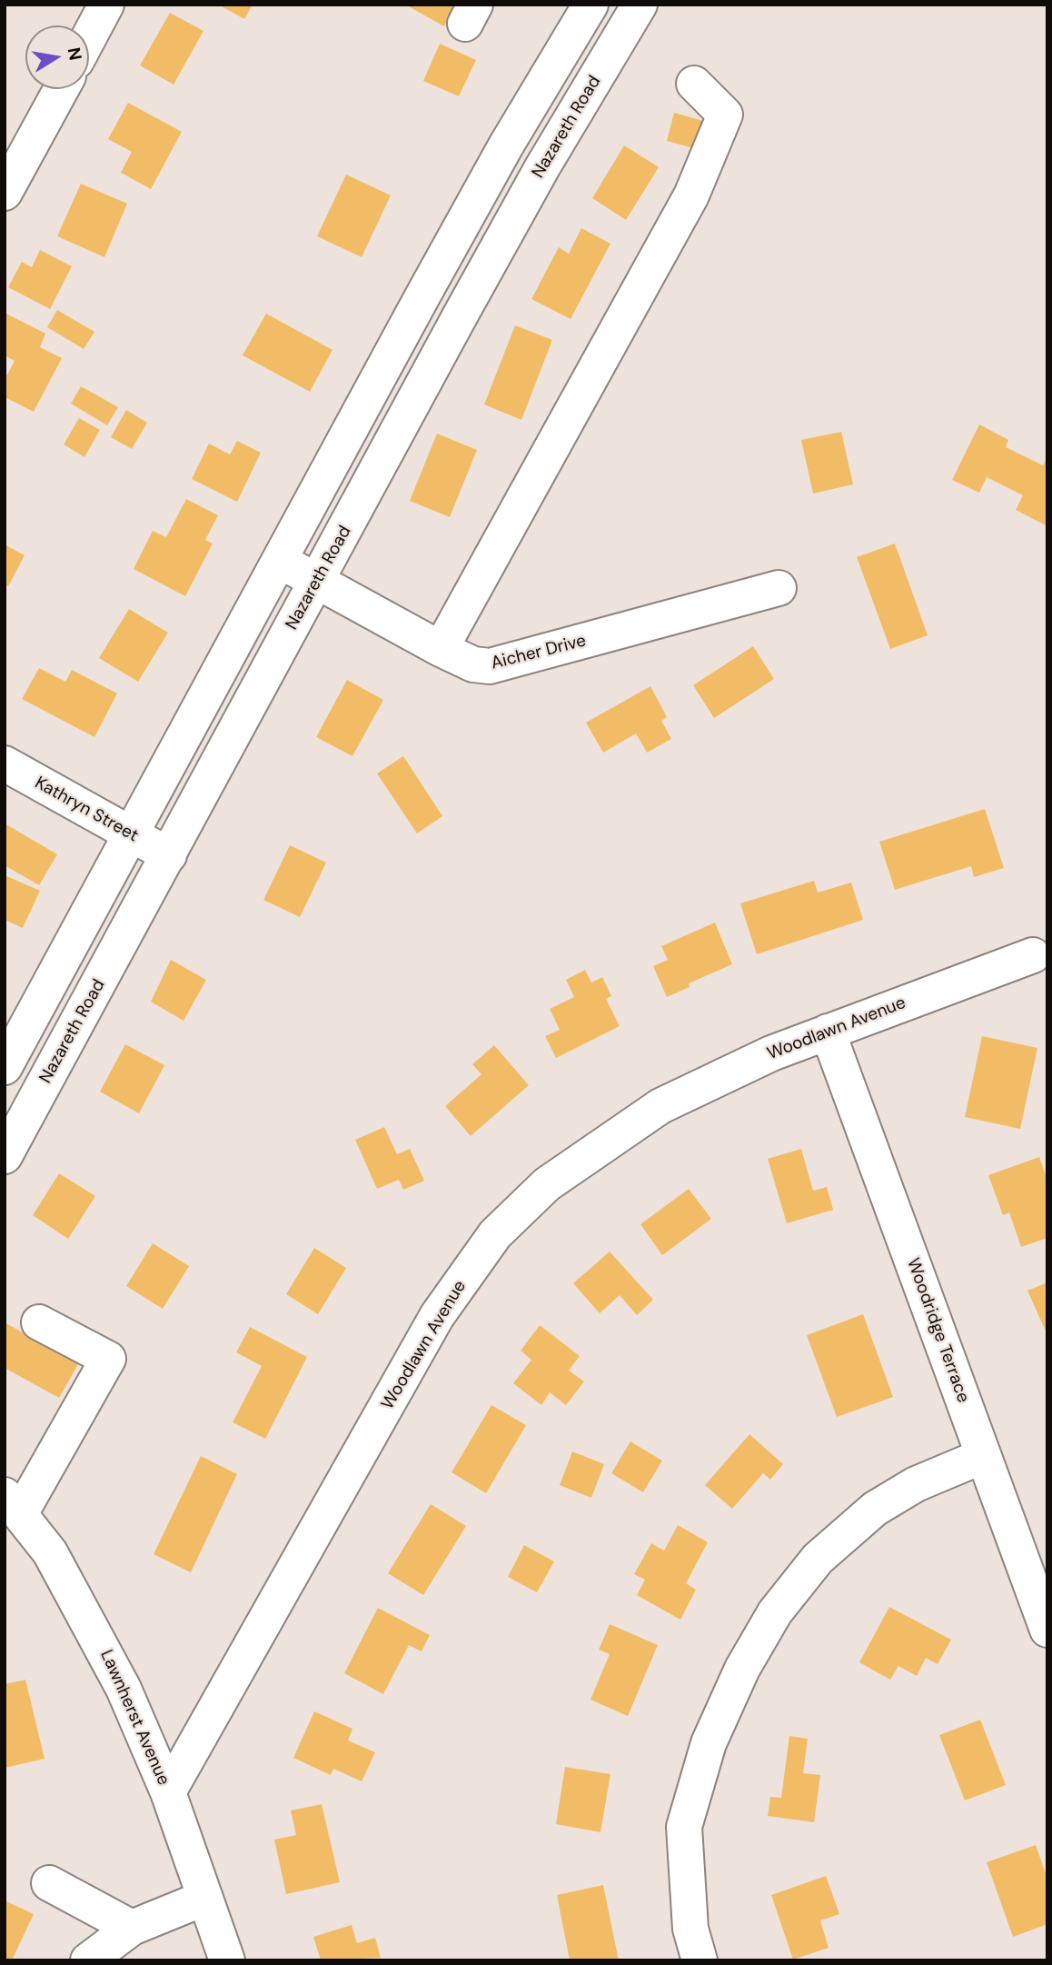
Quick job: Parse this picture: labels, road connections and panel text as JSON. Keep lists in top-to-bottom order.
{
  "streets": {
    "main road": [
      "Nazareth Road",
      "Aicher Drive",
      "Kathryn Street",
      "Woodlawn Avenue",
      "Woodridge Terrace",
      "Lawnherst Avenue"
    ]
  },
  "crossings": [
    ["Nazareth Road", "Aicher Drive"],
    ["Nazareth Road", "Kathryn Street"],
    ["Woodlawn Avenue", "Woodridge Terrace"],
    ["Woodlawn Avenue", "Lawnherst Avenue"]
  ],
  "north": "right"
}
